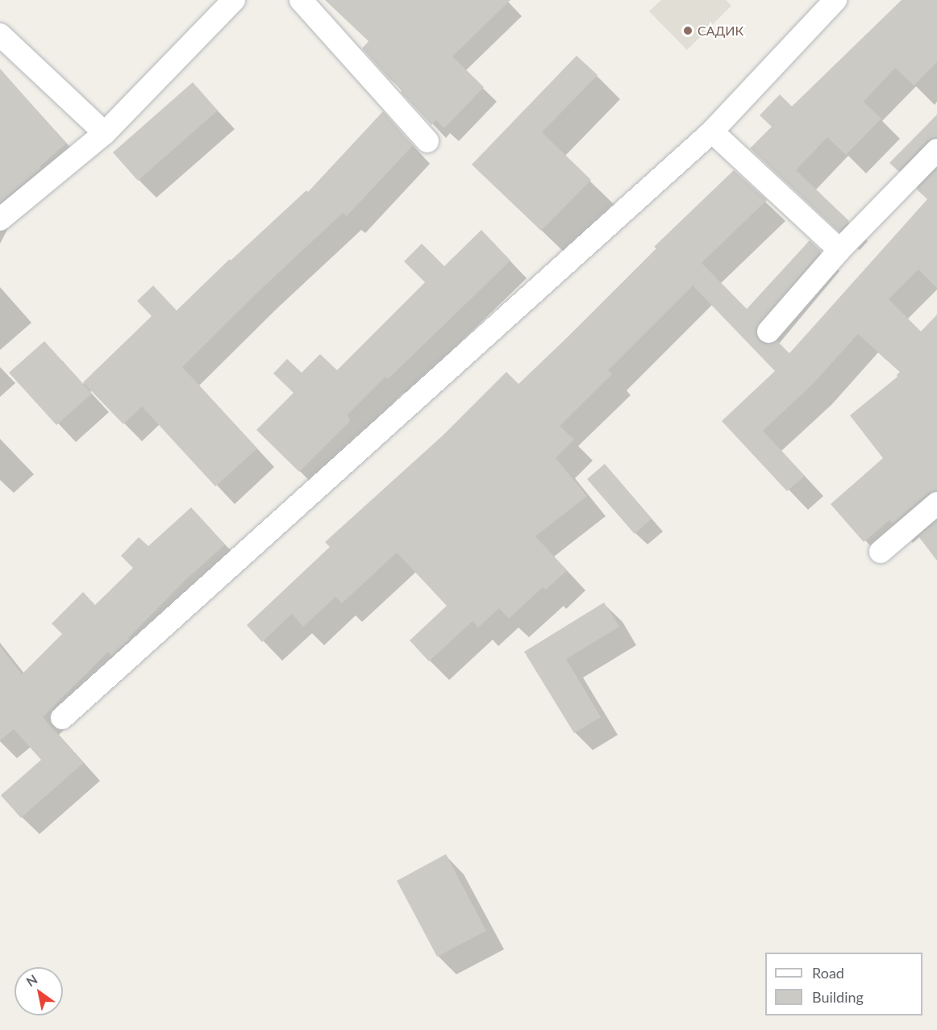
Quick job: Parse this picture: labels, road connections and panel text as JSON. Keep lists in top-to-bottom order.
{
  "places": ["САДИК"],
  "legend": ["Road", "Building"],
  "north": "top left"
}
